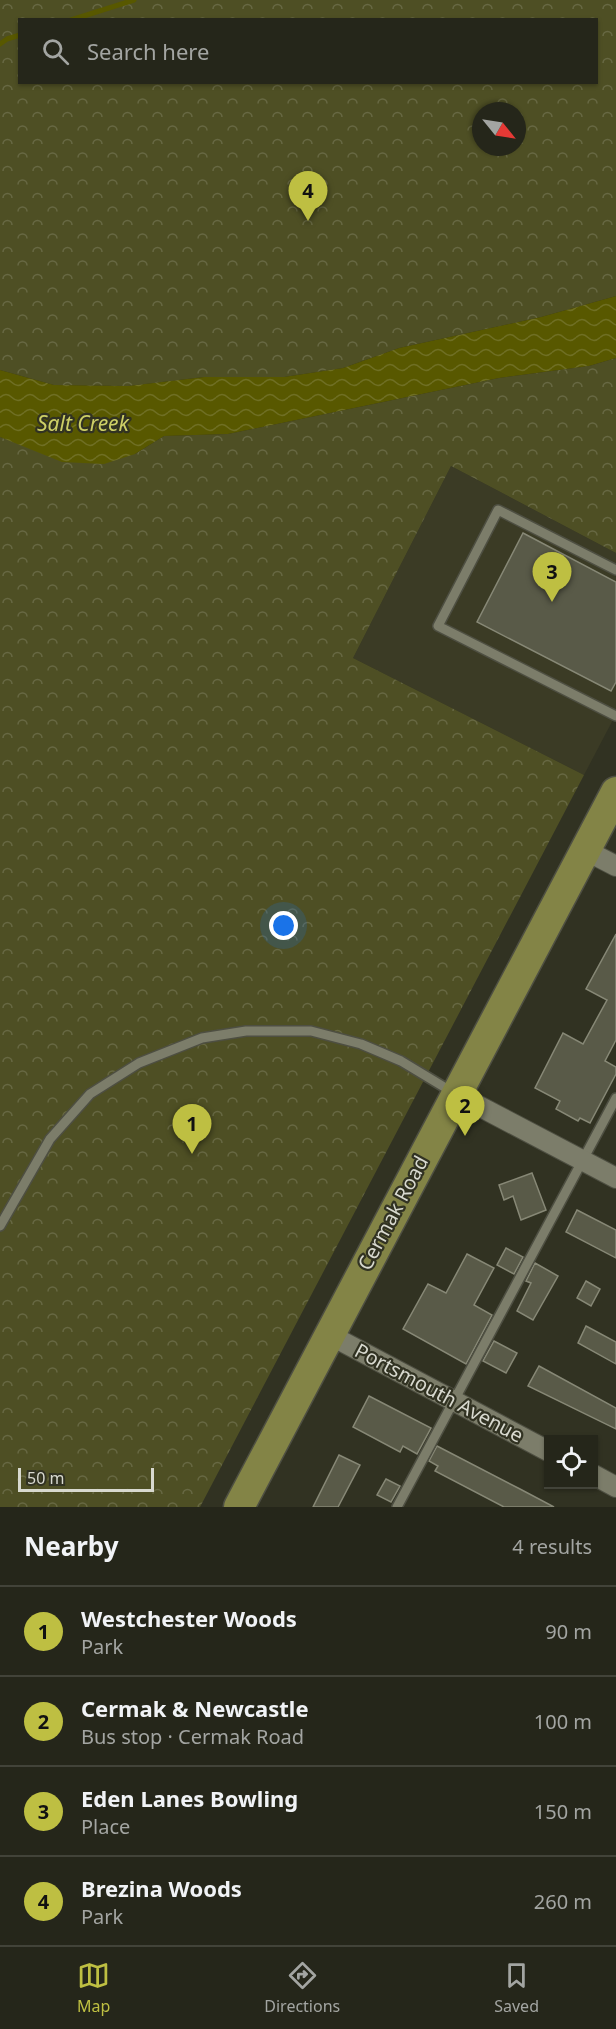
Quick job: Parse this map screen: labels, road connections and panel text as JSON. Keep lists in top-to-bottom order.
{
  "streets": {
    "main road": ["Cermak Road"],
    "street": ["Portsmouth Avenue"]
  },
  "crossings": [
    ["Cermak Road", "Portsmouth Avenue"]
  ],
  "water": ["Salt Creek"],
  "scale_bar": "50 m",
  "north": "bottom right",
  "page": {
    "search": "Search here",
    "pins": [
      "4",
      "3",
      "2",
      "1"
    ],
    "scale": "50 m",
    "heading": ["Nearby", "4 results"],
    "list": [
      {
        "mark": "1",
        "name": "Westchester Woods",
        "note": "Park",
        "value": "90 m"
      },
      {
        "mark": "2",
        "name": "Cermak & Newcastle",
        "note": "Bus stop · Cermak Road",
        "value": "100 m"
      },
      {
        "mark": "3",
        "name": "Eden Lanes Bowling",
        "note": "Place",
        "value": "150 m"
      },
      {
        "mark": "4",
        "name": "Brezina Woods",
        "note": "Park",
        "value": "260 m"
      }
    ],
    "nav": ["Map", "Directions", "Saved"]
  }
}
